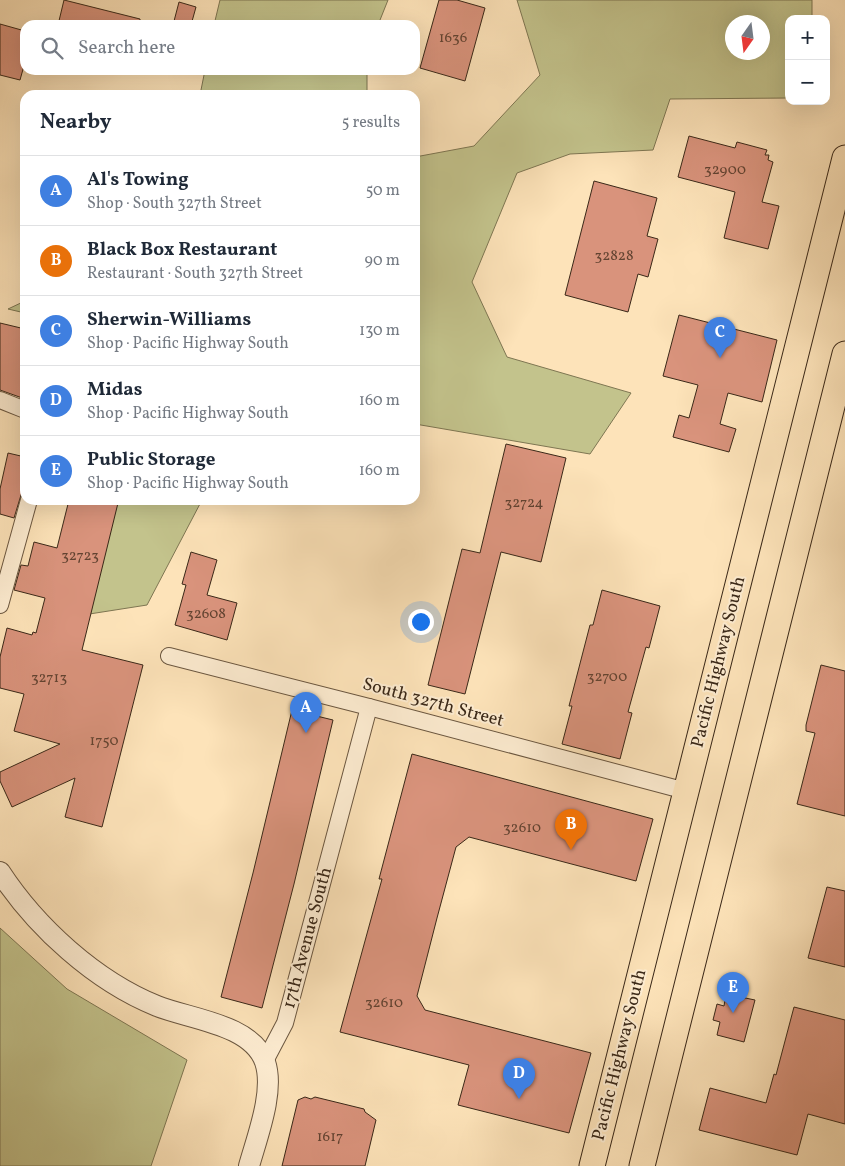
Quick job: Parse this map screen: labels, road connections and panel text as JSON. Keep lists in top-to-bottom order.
{
  "streets": {
    "main road": ["Pacific Highway South"],
    "street": ["South 327th Street", "17th Avenue South"]
  },
  "crossings": [
    ["Pacific Highway South", "South 327th Street"],
    ["South 327th Street", "17th Avenue South"]
  ],
  "house_numbers": [
    "1636",
    "32900",
    "32828",
    "32724",
    "32723",
    "32608",
    "32700",
    "32713",
    "1750",
    "32610",
    "32610",
    "1617"
  ],
  "north": "bottom",
  "page": {
    "map_buttons": ["+", "−"],
    "search": "Search here",
    "heading": ["Nearby", "5 results"],
    "list": [
      {
        "mark": "A",
        "name": "Al's Towing",
        "note": "Shop · South 327th Street",
        "value": "50 m"
      },
      {
        "mark": "B",
        "name": "Black Box Restaurant",
        "note": "Restaurant · South 327th Street",
        "value": "90 m"
      },
      {
        "mark": "C",
        "name": "Sherwin-Williams",
        "note": "Shop · Pacific Highway South",
        "value": "130 m"
      },
      {
        "mark": "D",
        "name": "Midas",
        "note": "Shop · Pacific Highway South",
        "value": "160 m"
      },
      {
        "mark": "E",
        "name": "Public Storage",
        "note": "Shop · Pacific Highway South",
        "value": "160 m"
      }
    ],
    "pins": [
      "C",
      "A",
      "B",
      "E",
      "D"
    ]
  }
}
